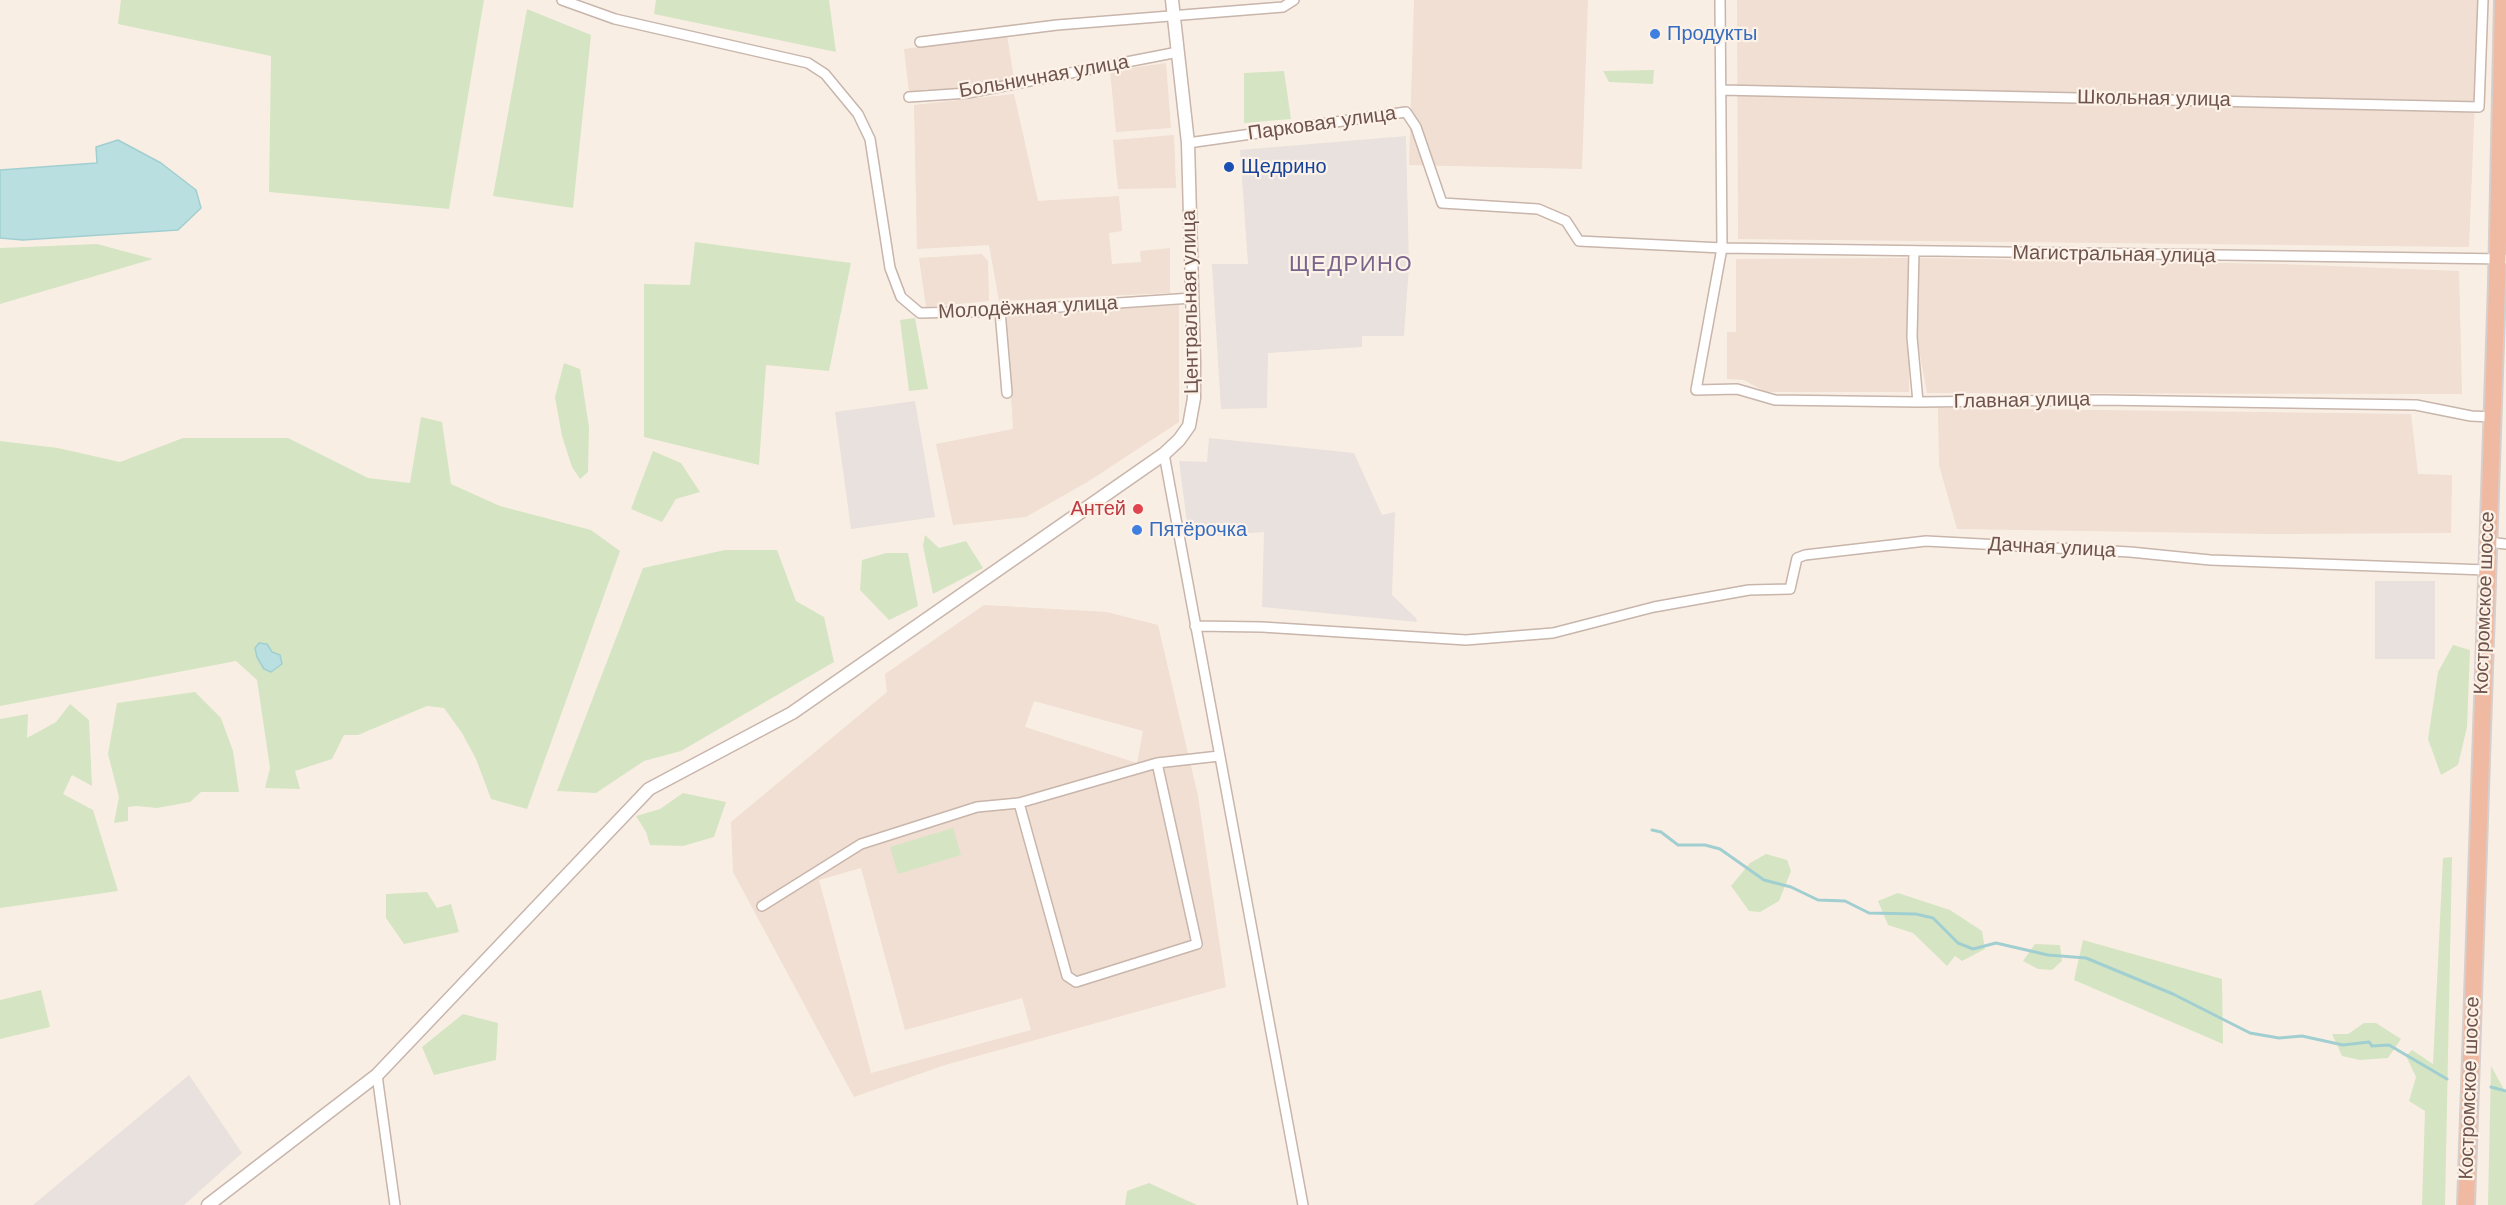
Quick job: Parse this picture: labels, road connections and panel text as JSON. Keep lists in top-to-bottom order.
{
  "streets": {
    "highway": ["Костромское шоссе"],
    "street": [
      "Больничная улица",
      "Школьная улица",
      "Парковая улица",
      "Магистральная улица",
      "Центральная улица",
      "Молодёжная улица",
      "Главная улица",
      "Дачная улица"
    ]
  },
  "crossings": [
    ["Больничная улица", "Центральная улица"],
    ["Парковая улица", "Магистральная улица"],
    ["Парковая улица", "Центральная улица"],
    ["Магистральная улица", "Главная улица"],
    ["Магистральная улица", "Костромское шоссе"],
    ["Центральная улица", "Молодёжная улица"],
    ["Главная улица", "Костромское шоссе"],
    ["Дачная улица", "Костромское шоссе"]
  ],
  "districts": ["ЩЕДРИНО"],
  "places": [
    "Продукты",
    "Щедрино",
    "Антей",
    "Пятёрочка"
  ]
}
